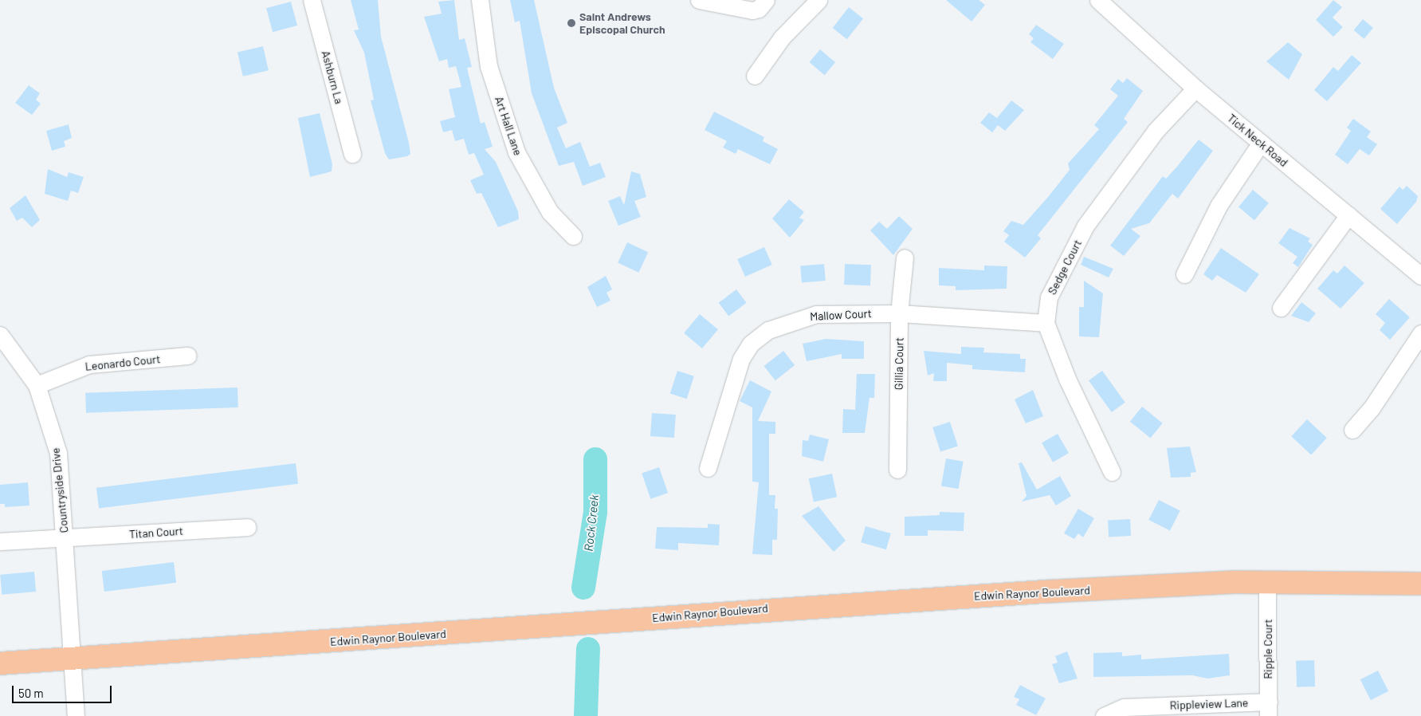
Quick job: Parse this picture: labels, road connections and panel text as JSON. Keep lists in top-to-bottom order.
{
  "streets": {
    "main road": ["Edwin Raynor Boulevard"],
    "street": [
      "Ashburn La",
      "Art Hall Lane",
      "Tick Neck Road",
      "Sedge Court",
      "Mallow Court",
      "Leonardo Court",
      "Gillia Court",
      "Countryside Drive",
      "Titan Court",
      "Ripple Court",
      "Rippleview Lane"
    ]
  },
  "crossings": [
    ["Tick Neck Road", "Sedge Court"],
    ["Sedge Court", "Mallow Court"],
    ["Mallow Court", "Gillia Court"],
    ["Leonardo Court", "Countryside Drive"],
    ["Countryside Drive", "Titan Court"],
    ["Countryside Drive", "Edwin Raynor Boulevard"],
    ["Edwin Raynor Boulevard", "Ripple Court"],
    ["Ripple Court", "Rippleview Lane"]
  ],
  "water": ["Rock Creek"],
  "places": ["Saint Andrews Episcopal Church"],
  "scale_bar": "50 m"
}
